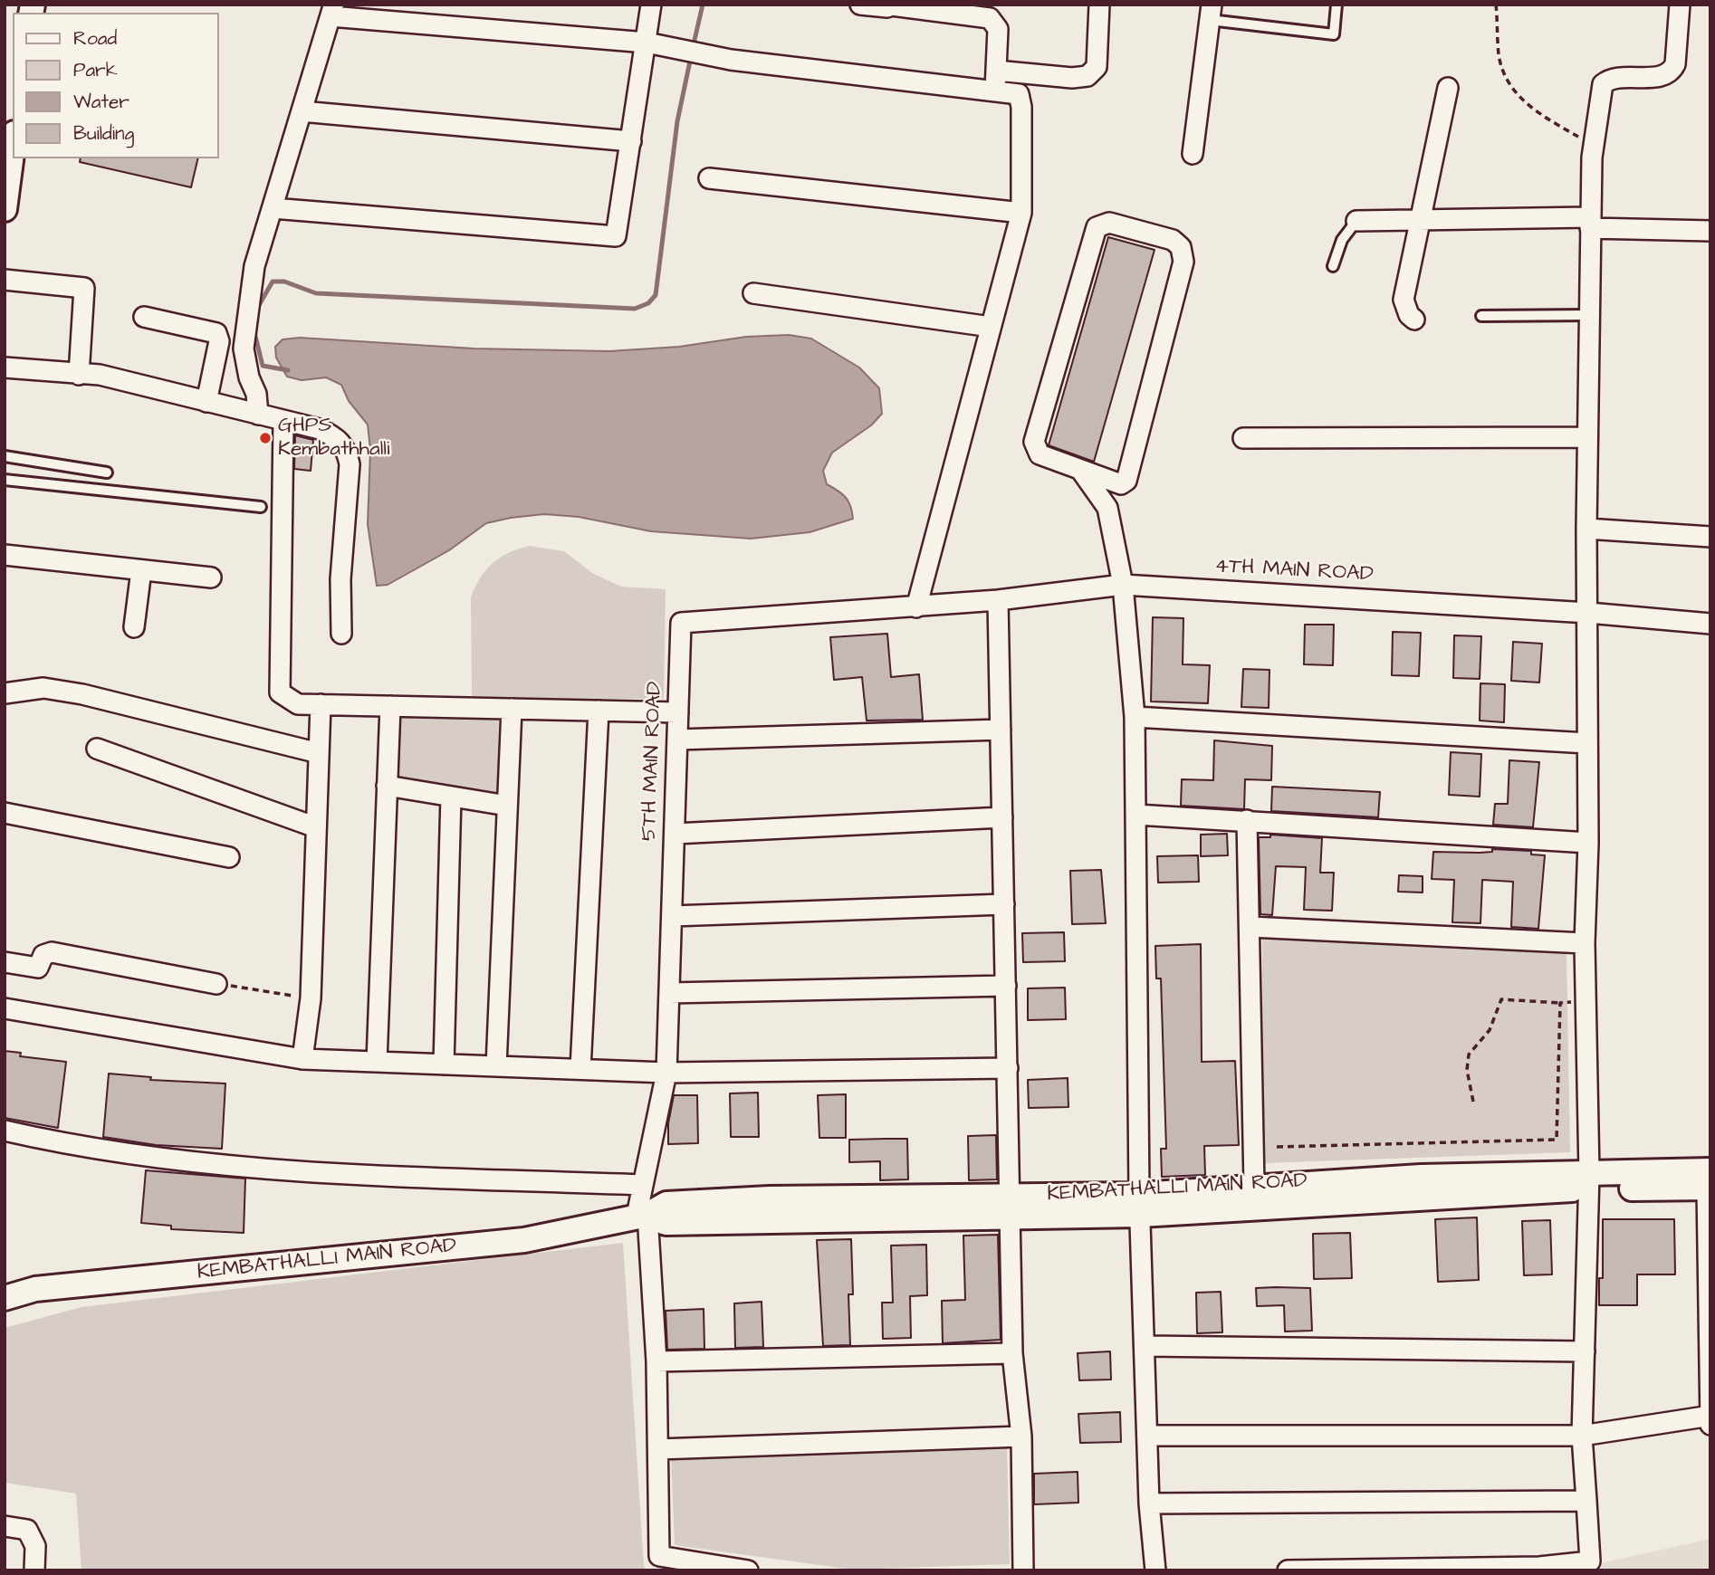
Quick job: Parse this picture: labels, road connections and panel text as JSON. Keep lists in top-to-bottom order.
{
  "streets": {
    "street": ["4TH MAIN ROAD", "5TH MAIN ROAD", "KEMBATHALLI MAIN ROAD"]
  },
  "crossings": [
    ["4TH MAIN ROAD", "5TH MAIN ROAD"],
    ["5TH MAIN ROAD", "KEMBATHALLI MAIN ROAD"]
  ],
  "places": ["GHPS Kembathhalli"],
  "legend": [
    "Road",
    "Park",
    "Water",
    "Building"
  ]
}
